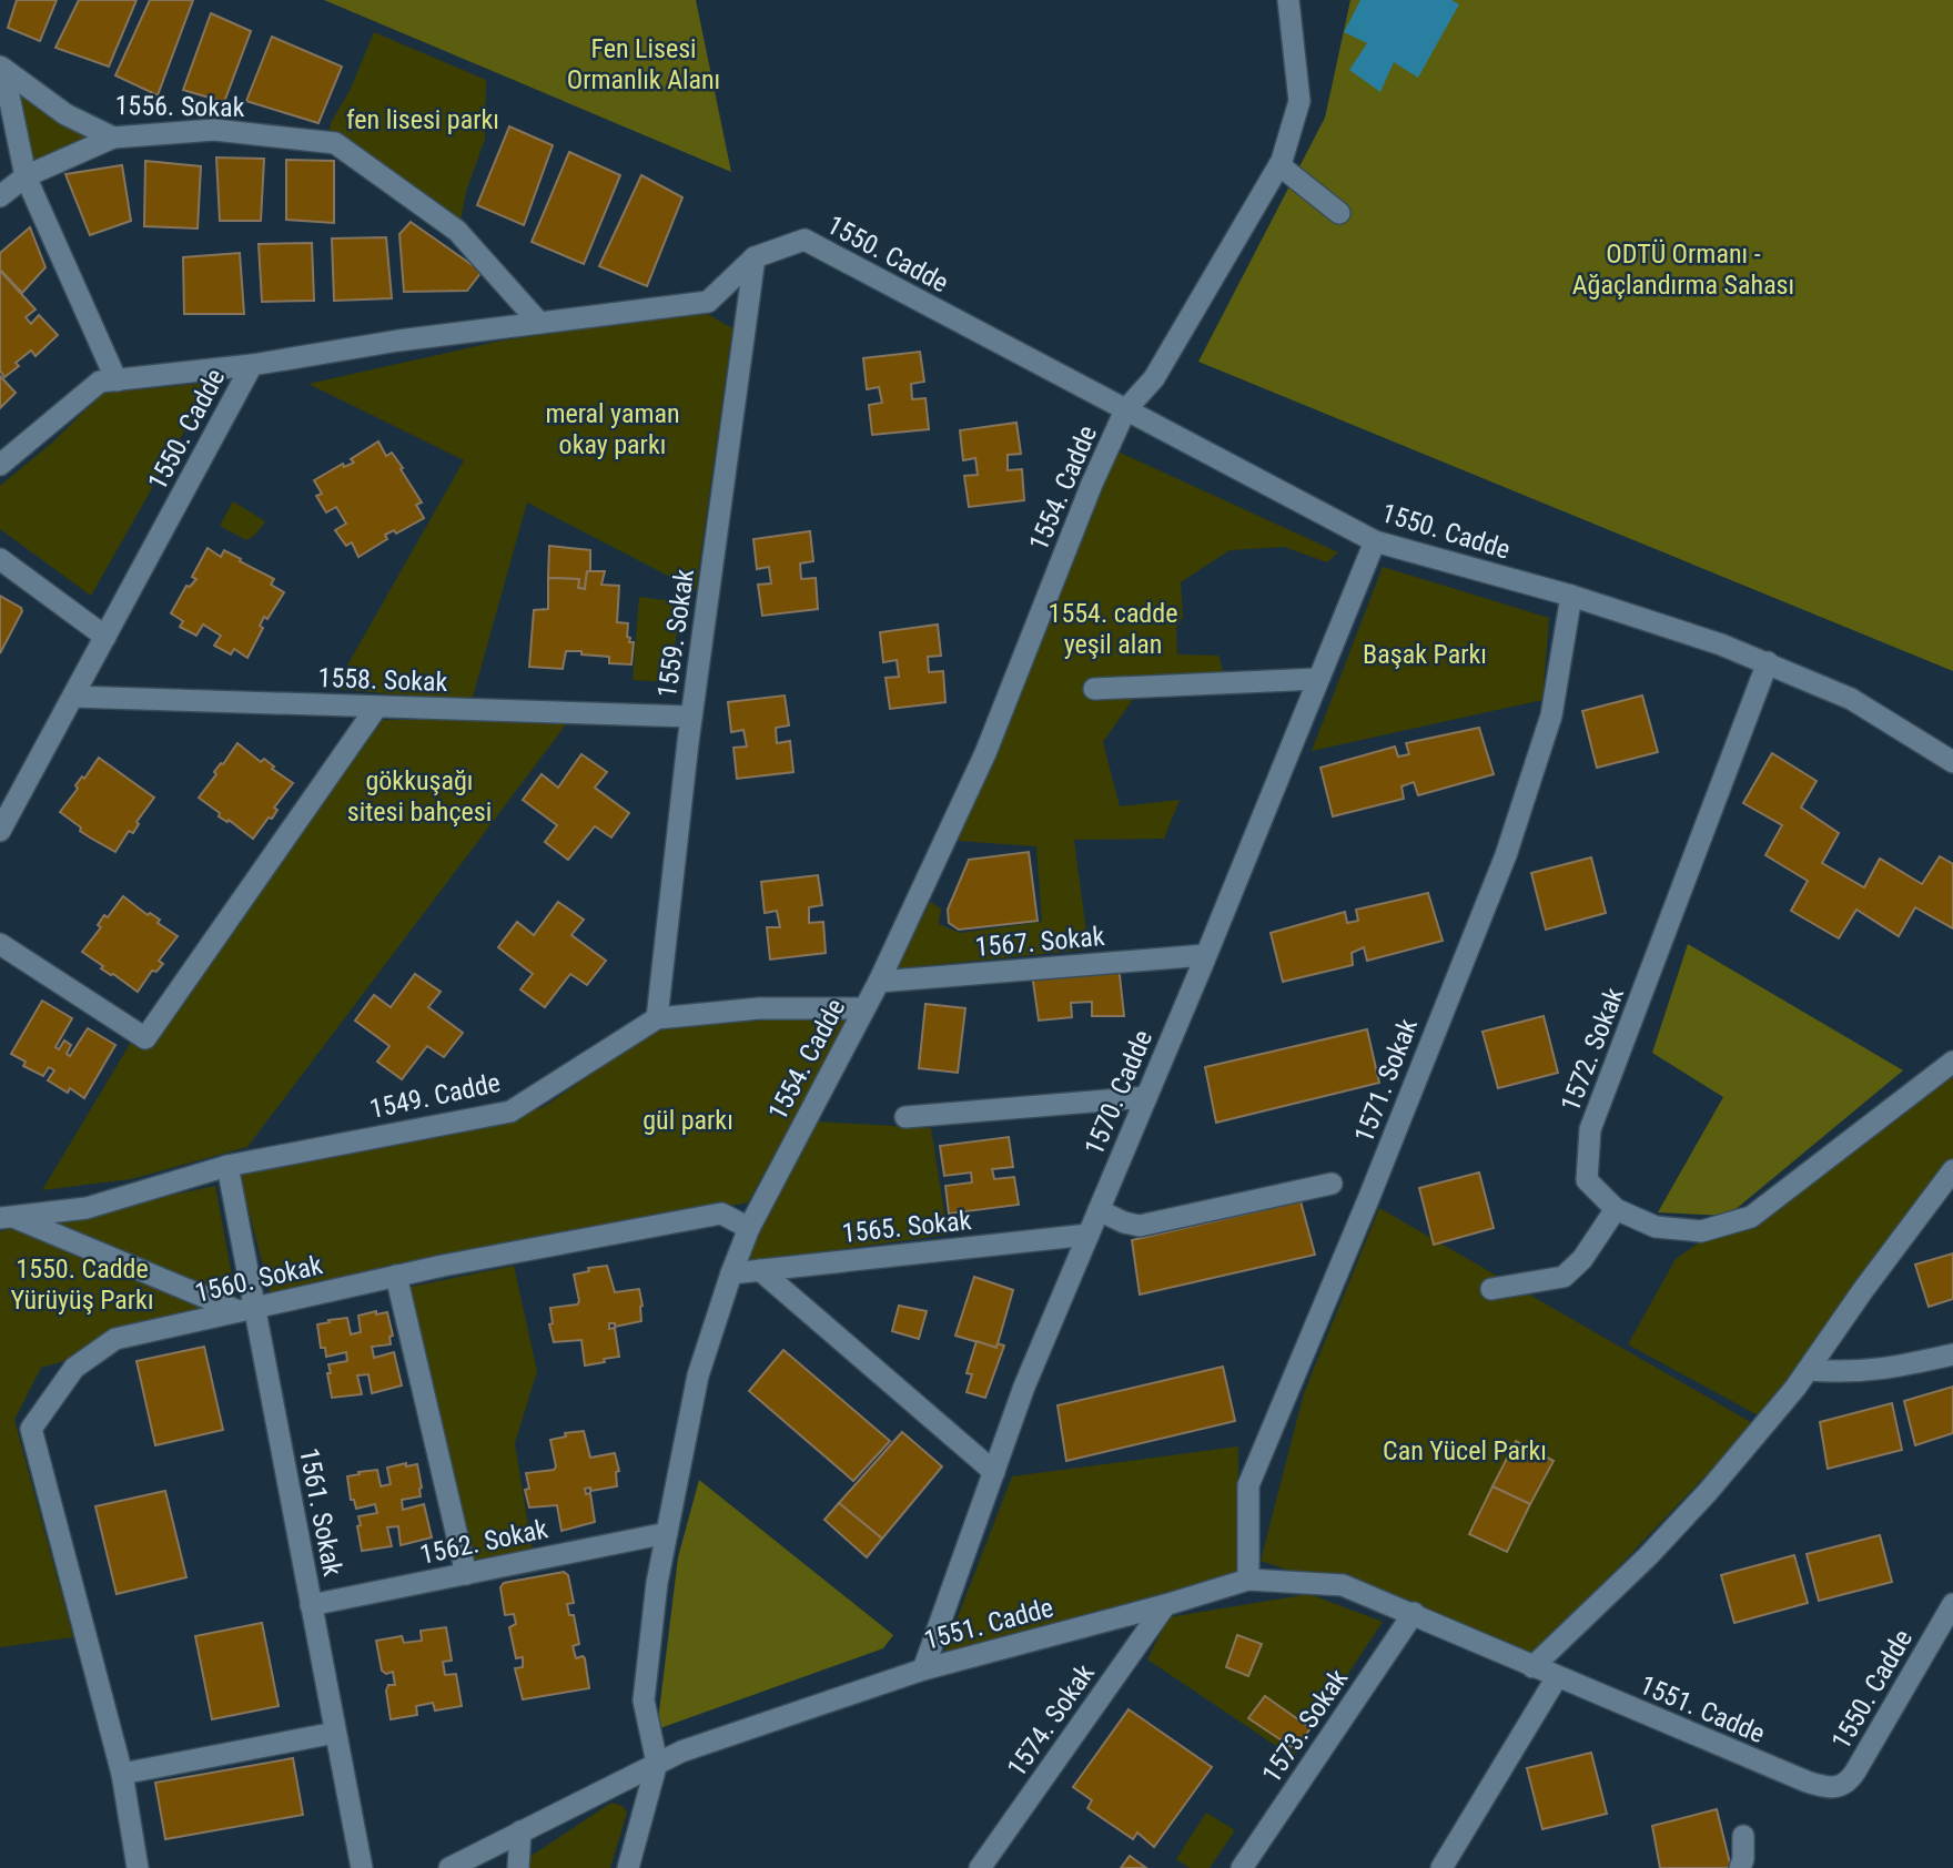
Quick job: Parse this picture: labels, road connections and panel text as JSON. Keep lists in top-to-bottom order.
{
  "streets": {
    "street": [
      "1556. Sokak",
      "1550. Cadde",
      "1554. Cadde",
      "1559. Sokak",
      "1558. Sokak",
      "1567. Sokak",
      "1572. Sokak",
      "1571. Sokak",
      "1570. Cadde",
      "1549. Cadde",
      "1565. Sokak",
      "1560. Sokak",
      "1561. Sokak",
      "1562. Sokak",
      "1551. Cadde",
      "1574. Sokak",
      "1573. Sokak"
    ]
  },
  "crossings": [
    ["1556. Sokak", "1550. Cadde"],
    ["1550. Cadde", "1554. Cadde"],
    ["1550. Cadde", "1559. Sokak"],
    ["1550. Cadde", "1558. Sokak"],
    ["1550. Cadde", "1572. Sokak"],
    ["1550. Cadde", "1571. Sokak"],
    ["1550. Cadde", "1570. Cadde"],
    ["1550. Cadde", "1551. Cadde"],
    ["1554. Cadde", "1567. Sokak"],
    ["1554. Cadde", "1549. Cadde"],
    ["1554. Cadde", "1565. Sokak"],
    ["1554. Cadde", "1560. Sokak"],
    ["1554. Cadde", "1562. Sokak"],
    ["1554. Cadde", "1551. Cadde"],
    ["1559. Sokak", "1558. Sokak"],
    ["1559. Sokak", "1549. Cadde"],
    ["1567. Sokak", "1570. Cadde"],
    ["1571. Sokak", "1551. Cadde"],
    ["1570. Cadde", "1565. Sokak"],
    ["1570. Cadde", "1551. Cadde"],
    ["1549. Cadde", "1561. Sokak"],
    ["1560. Sokak", "1561. Sokak"],
    ["1561. Sokak", "1562. Sokak"],
    ["1551. Cadde", "1574. Sokak"],
    ["1551. Cadde", "1573. Sokak"]
  ],
  "parks": [
    "Fen Lisesi Ormanlık Alanı",
    "fen lisesi parkı",
    "ODTÜ Ormanı - Ağaçlandırma Sahası",
    "meral yaman okay parkı",
    "1554. cadde yeşil alan",
    "Başak Parkı",
    "gökkuşağı sitesi bahçesi",
    "gül parkı",
    "1550. Cadde Yürüyüş Parkı",
    "Can Yücel Parkı"
  ]
}
